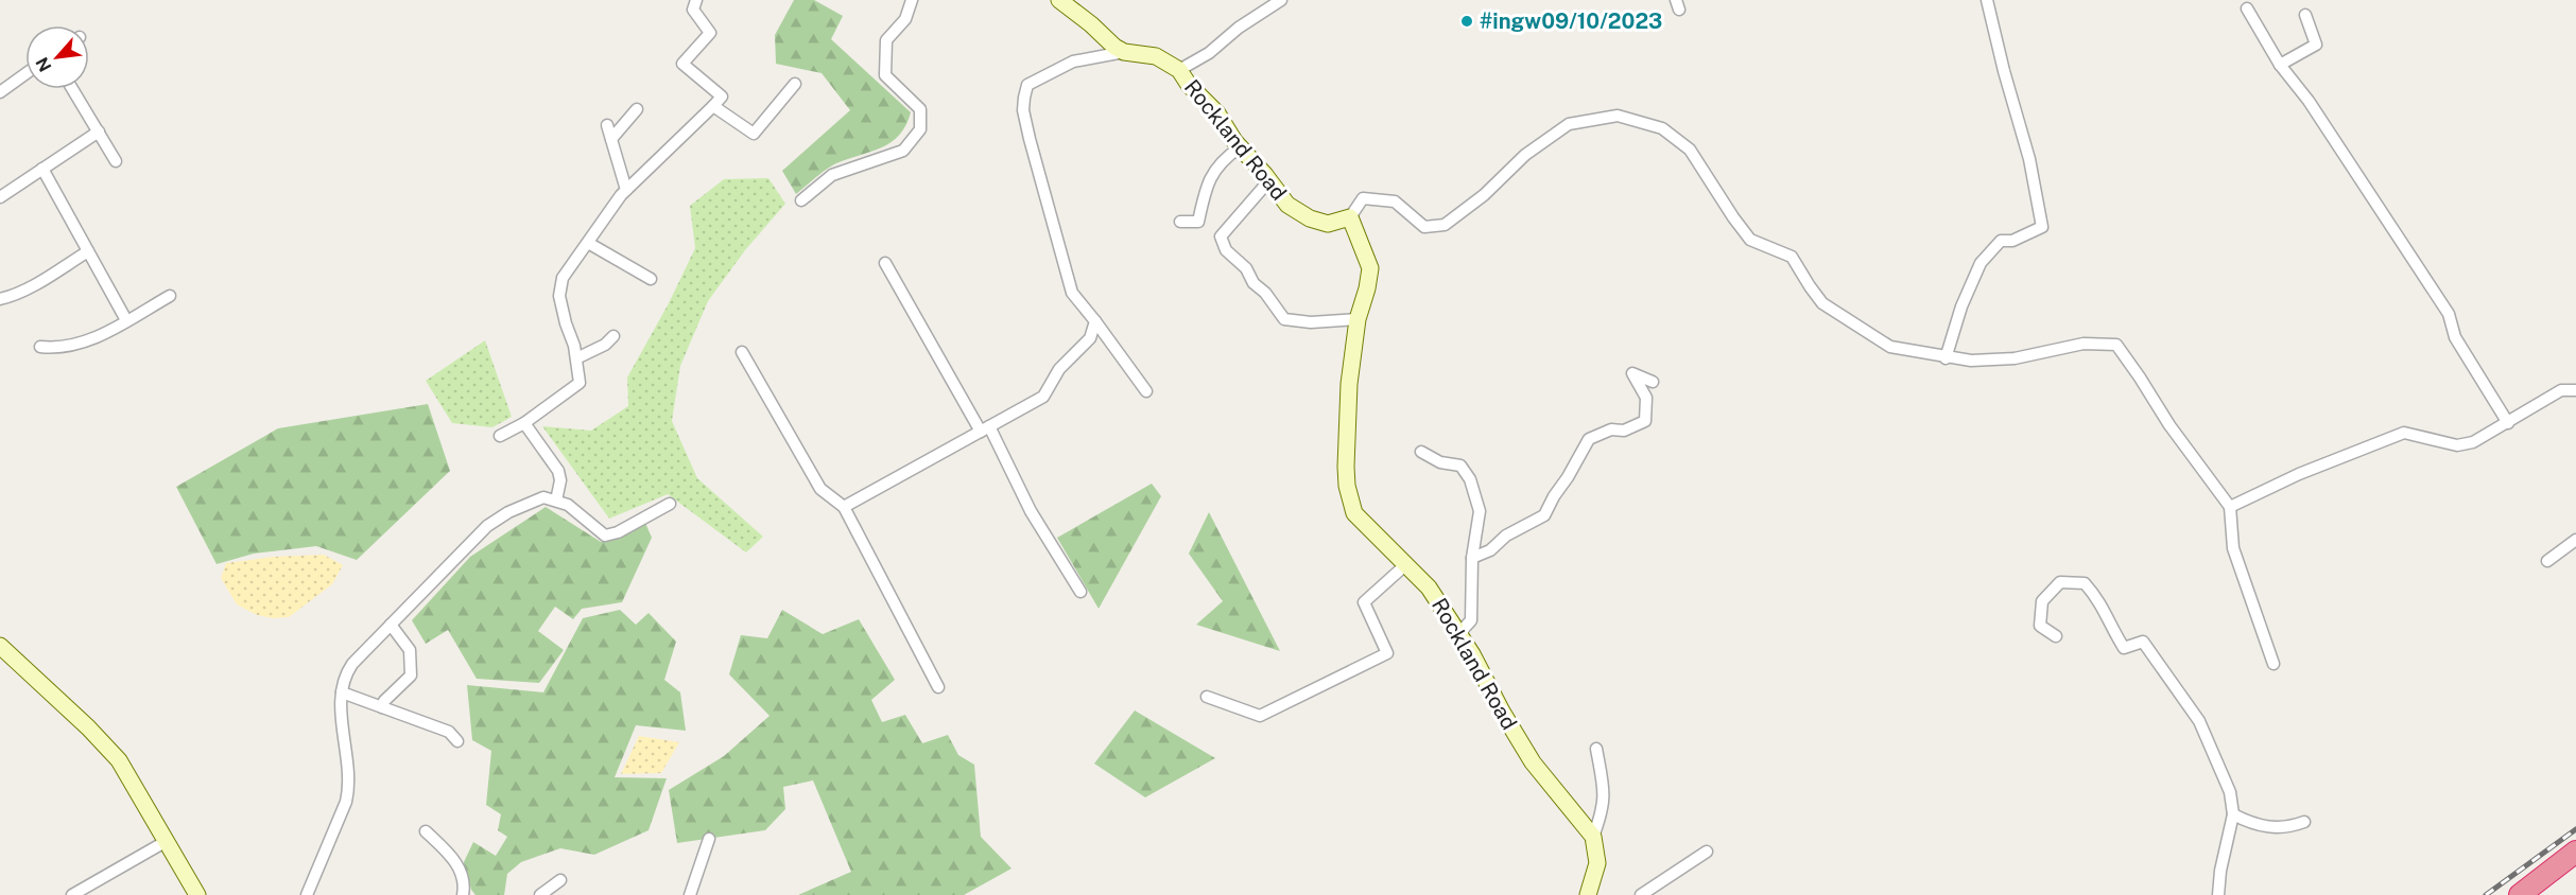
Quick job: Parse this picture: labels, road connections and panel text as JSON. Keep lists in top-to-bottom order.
{
  "streets": {
    "street": ["Rockland Road"]
  },
  "places": ["#ingw09/10/2023"],
  "north": "bottom left"
}
